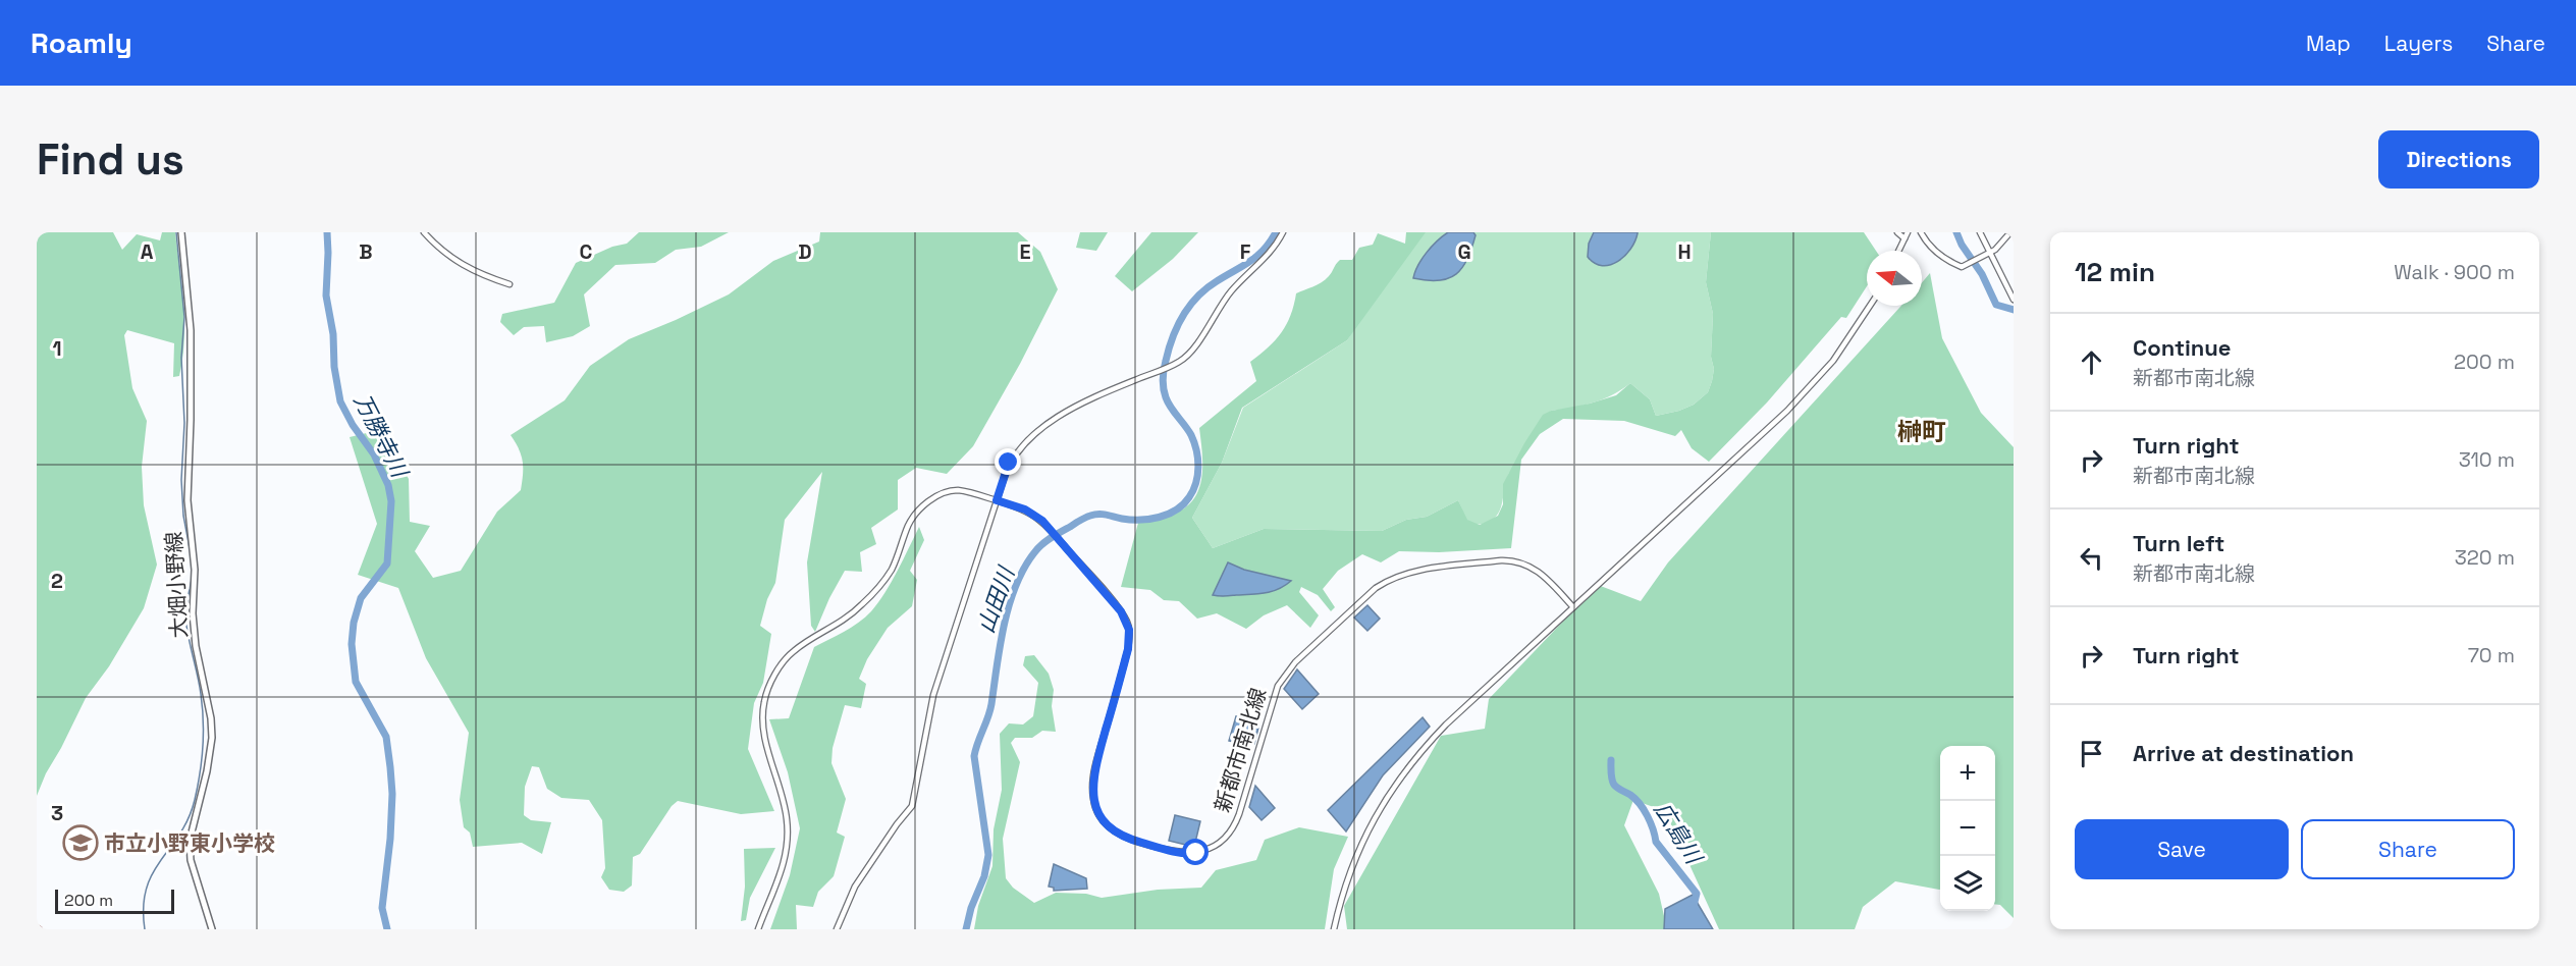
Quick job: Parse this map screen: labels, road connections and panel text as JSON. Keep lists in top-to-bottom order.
{
  "streets": {
    "main road": ["大畑小野線"],
    "street": ["新都市南北線"]
  },
  "districts": ["榊町"],
  "water": ["万勝寺川", "山田川", "広島川"],
  "places": {
    "school or university": ["市立小野東小学校"]
  },
  "scale_bar": "200 m",
  "north": "left",
  "page": {
    "header": "Roamly",
    "nav": ["Map", "Layers", "Share"],
    "buttons": [
      "Directions",
      ["Save", "Share"]
    ],
    "title": "Find us",
    "heading": ["12 min", "Walk · 900 m"],
    "list": [
      ["Continue", "新都市南北線", "200 m"],
      ["Turn right", "新都市南北線", "310 m"],
      ["Turn left", "新都市南北線", "320 m"],
      ["Turn right", "70 m"],
      "Arrive at destination"
    ],
    "map_buttons": ["+", "−"],
    "scale": "200 m"
  },
  "grid": {
    "columns": [
      "A",
      "B",
      "C",
      "D",
      "E",
      "F",
      "G",
      "H"
    ],
    "rows": ["1", "2", "3"]
  }
}
